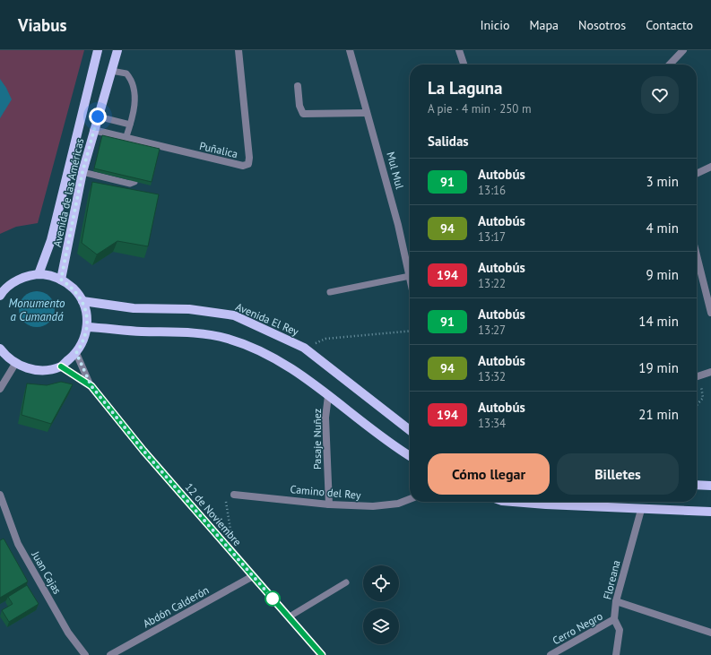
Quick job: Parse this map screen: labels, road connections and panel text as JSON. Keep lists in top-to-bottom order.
{
  "streets": {
    "main road": ["Avenida de las Américas", "Avenida El Rey"],
    "street": [
      "Puñalica",
      "Mul Mul",
      "Pasaje Nuñez",
      "Camino del Rey",
      "12 de Noviembre",
      "Juan Cajas",
      "Floreana",
      "Abdón Calderón",
      "Cerro Negro"
    ]
  },
  "crossings": [
    ["Puñalica", "Avenida de las Américas"],
    ["Pasaje Nuñez", "Camino del Rey"],
    ["12 de Noviembre", "Abdón Calderón"],
    ["Floreana", "Cerro Negro"]
  ],
  "water": ["Monumento a Cumandá"],
  "lines": ["bus line 91"],
  "page": {
    "header": "Viabus",
    "nav": [
      "Inicio",
      "Mapa",
      "Nosotros",
      "Contacto"
    ],
    "heading": [
      ["La Laguna", "A pie · 4 min · 250 m"],
      "Salidas"
    ],
    "list": [
      {
        "mark": "91",
        "name": "Autobús",
        "note": "13:16",
        "value": "3 min"
      },
      {
        "mark": "94",
        "name": "Autobús",
        "note": "13:17",
        "value": "4 min"
      },
      {
        "mark": "194",
        "name": "Autobús",
        "note": "13:22",
        "value": "9 min"
      },
      {
        "mark": "91",
        "name": "Autobús",
        "note": "13:27",
        "value": "14 min"
      },
      {
        "mark": "94",
        "name": "Autobús",
        "note": "13:32",
        "value": "19 min"
      },
      {
        "mark": "194",
        "name": "Autobús",
        "note": "13:34",
        "value": "21 min"
      }
    ],
    "buttons": ["Cómo llegar", "Billetes"]
  }
}
